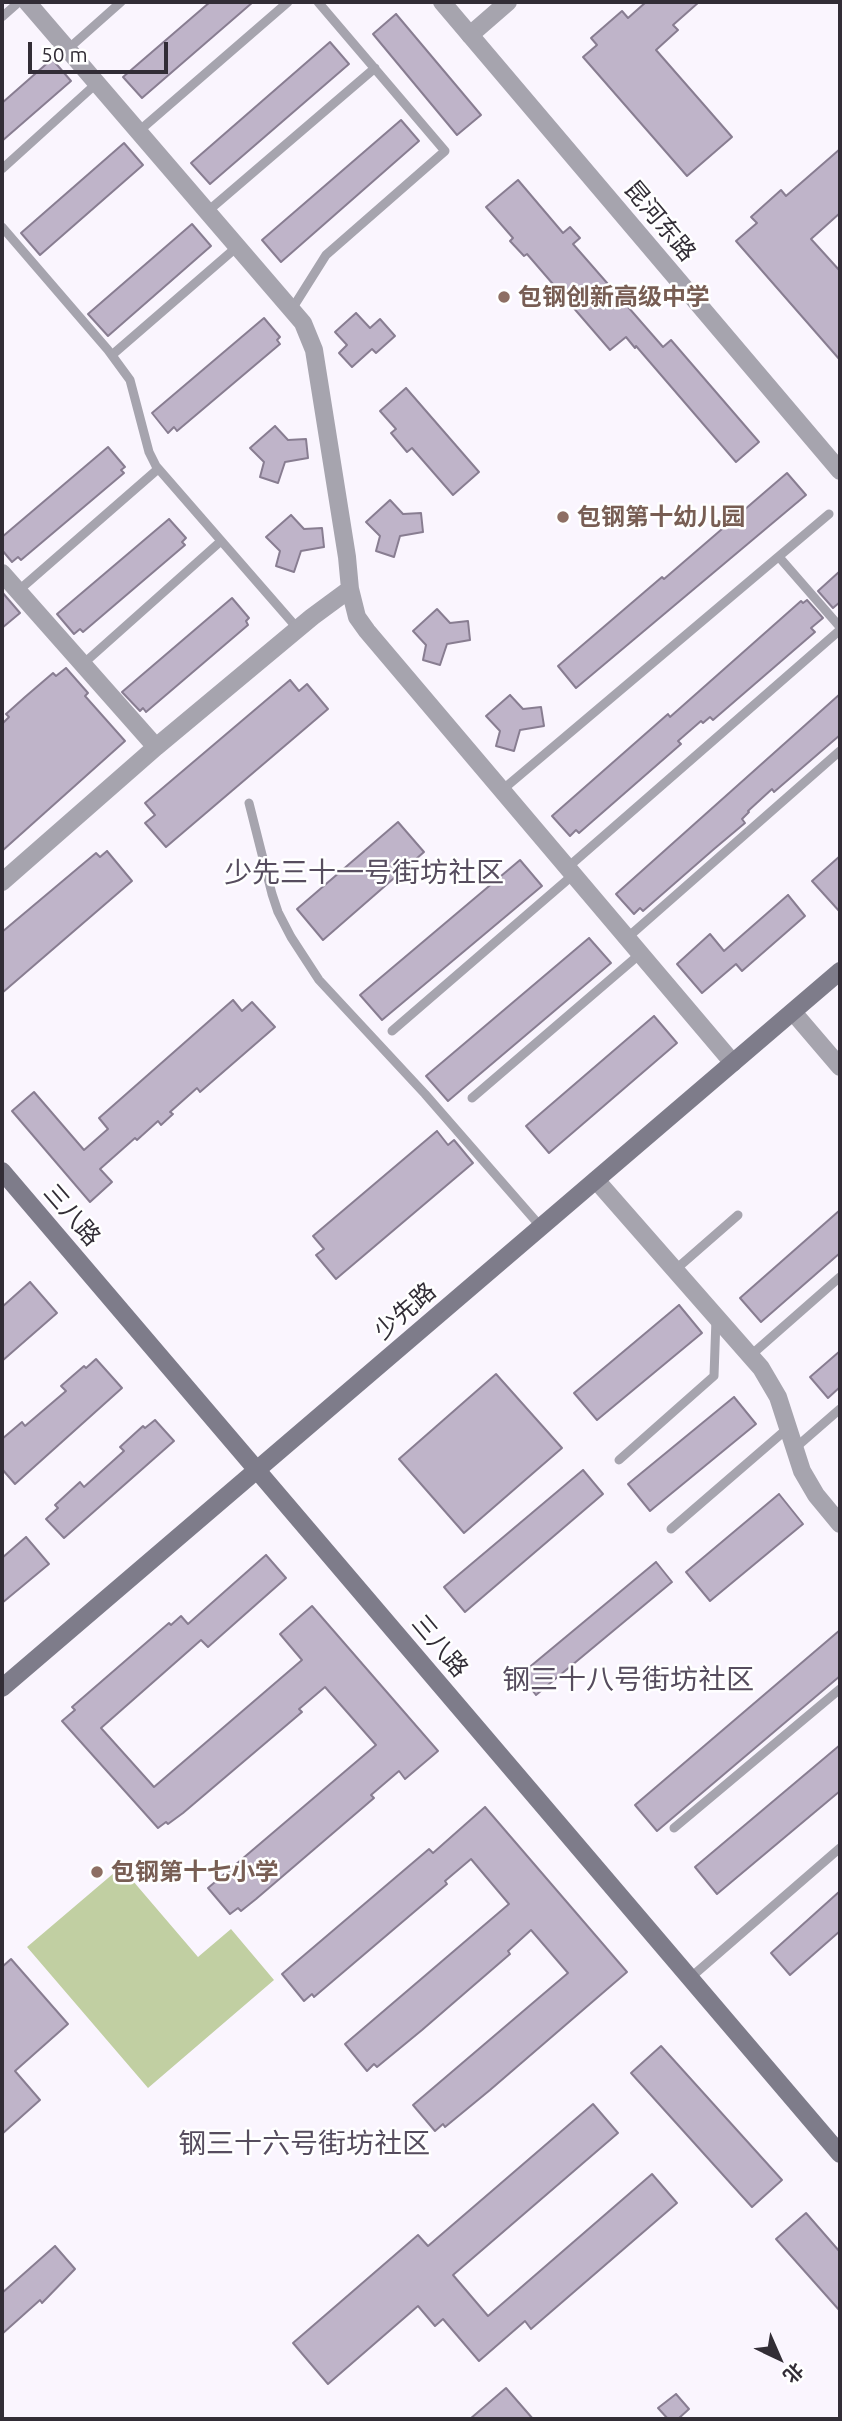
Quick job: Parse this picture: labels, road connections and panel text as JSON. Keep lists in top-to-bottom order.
{
  "streets": {
    "main road": ["三八路", "少先路"],
    "street": ["昆河东路"]
  },
  "crossings": [
    ["三八路", "少先路"]
  ],
  "districts": ["少先三十一号街坊社区", "钢三十八号街坊社区", "钢三十六号街坊社区"],
  "places": ["包钢创新高级中学", "包钢第十幼儿园", "包钢第十七小学"],
  "scale_bar": "50 m",
  "north": "bottom right"
}
